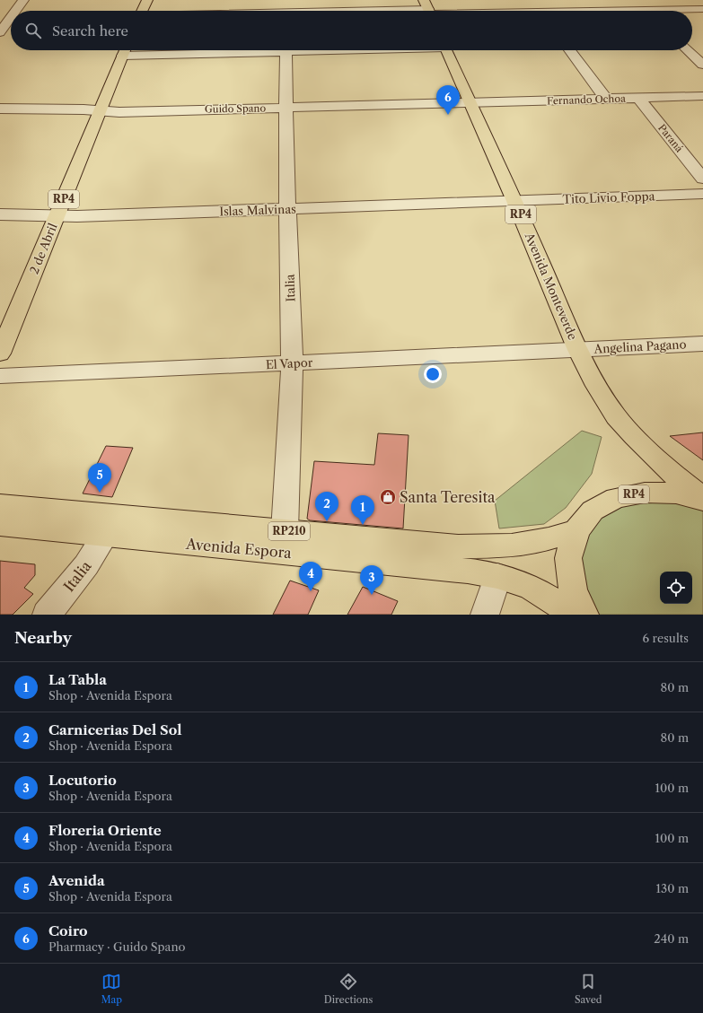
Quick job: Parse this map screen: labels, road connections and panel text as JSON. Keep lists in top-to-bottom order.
{
  "streets": {
    "main road": [
      "RP4",
      "2 de Abril",
      "Avenida Monteverde",
      "RP210",
      "Avenida Espora"
    ],
    "street": [
      "Fernando Ochoa",
      "Guido Spano",
      "Paraná",
      "Tito Livio Foppa",
      "Islas Malvinas",
      "Italia",
      "Angelina Pagano",
      "El Vapor"
    ]
  },
  "crossings": [
    ["Fernando Ochoa", "Guido Spano"],
    ["Fernando Ochoa", "Paraná"],
    ["Fernando Ochoa", "Avenida Monteverde"],
    ["Guido Spano", "2 de Abril"],
    ["Guido Spano", "Avenida Monteverde"],
    ["Guido Spano", "Italia"],
    ["Tito Livio Foppa", "Islas Malvinas"],
    ["Tito Livio Foppa", "Avenida Monteverde"],
    ["RP4", "Avenida Espora"],
    ["Islas Malvinas", "2 de Abril"],
    ["Islas Malvinas", "Avenida Monteverde"],
    ["Islas Malvinas", "Italia"],
    ["Avenida Monteverde", "Angelina Pagano"],
    ["Avenida Monteverde", "El Vapor"],
    ["Italia", "El Vapor"],
    ["Italia", "Avenida Espora"],
    ["Angelina Pagano", "El Vapor"]
  ],
  "places": {
    "shop": ["Santa Teresita"]
  },
  "page": {
    "search": "Search here",
    "pins": [
      "6",
      "5",
      "2",
      "1",
      "4",
      "3"
    ],
    "heading": ["Nearby", "6 results"],
    "list": [
      {
        "mark": "1",
        "name": "La Tabla",
        "note": "Shop · Avenida Espora",
        "value": "80 m"
      },
      {
        "mark": "2",
        "name": "Carnicerias Del Sol",
        "note": "Shop · Avenida Espora",
        "value": "80 m"
      },
      {
        "mark": "3",
        "name": "Locutorio",
        "note": "Shop · Avenida Espora",
        "value": "100 m"
      },
      {
        "mark": "4",
        "name": "Floreria Oriente",
        "note": "Shop · Avenida Espora",
        "value": "100 m"
      },
      {
        "mark": "5",
        "name": "Avenida",
        "note": "Shop · Avenida Espora",
        "value": "130 m"
      },
      {
        "mark": "6",
        "name": "Coiro",
        "note": "Pharmacy · Guido Spano",
        "value": "240 m"
      }
    ],
    "nav": ["Map", "Directions", "Saved"]
  }
}
